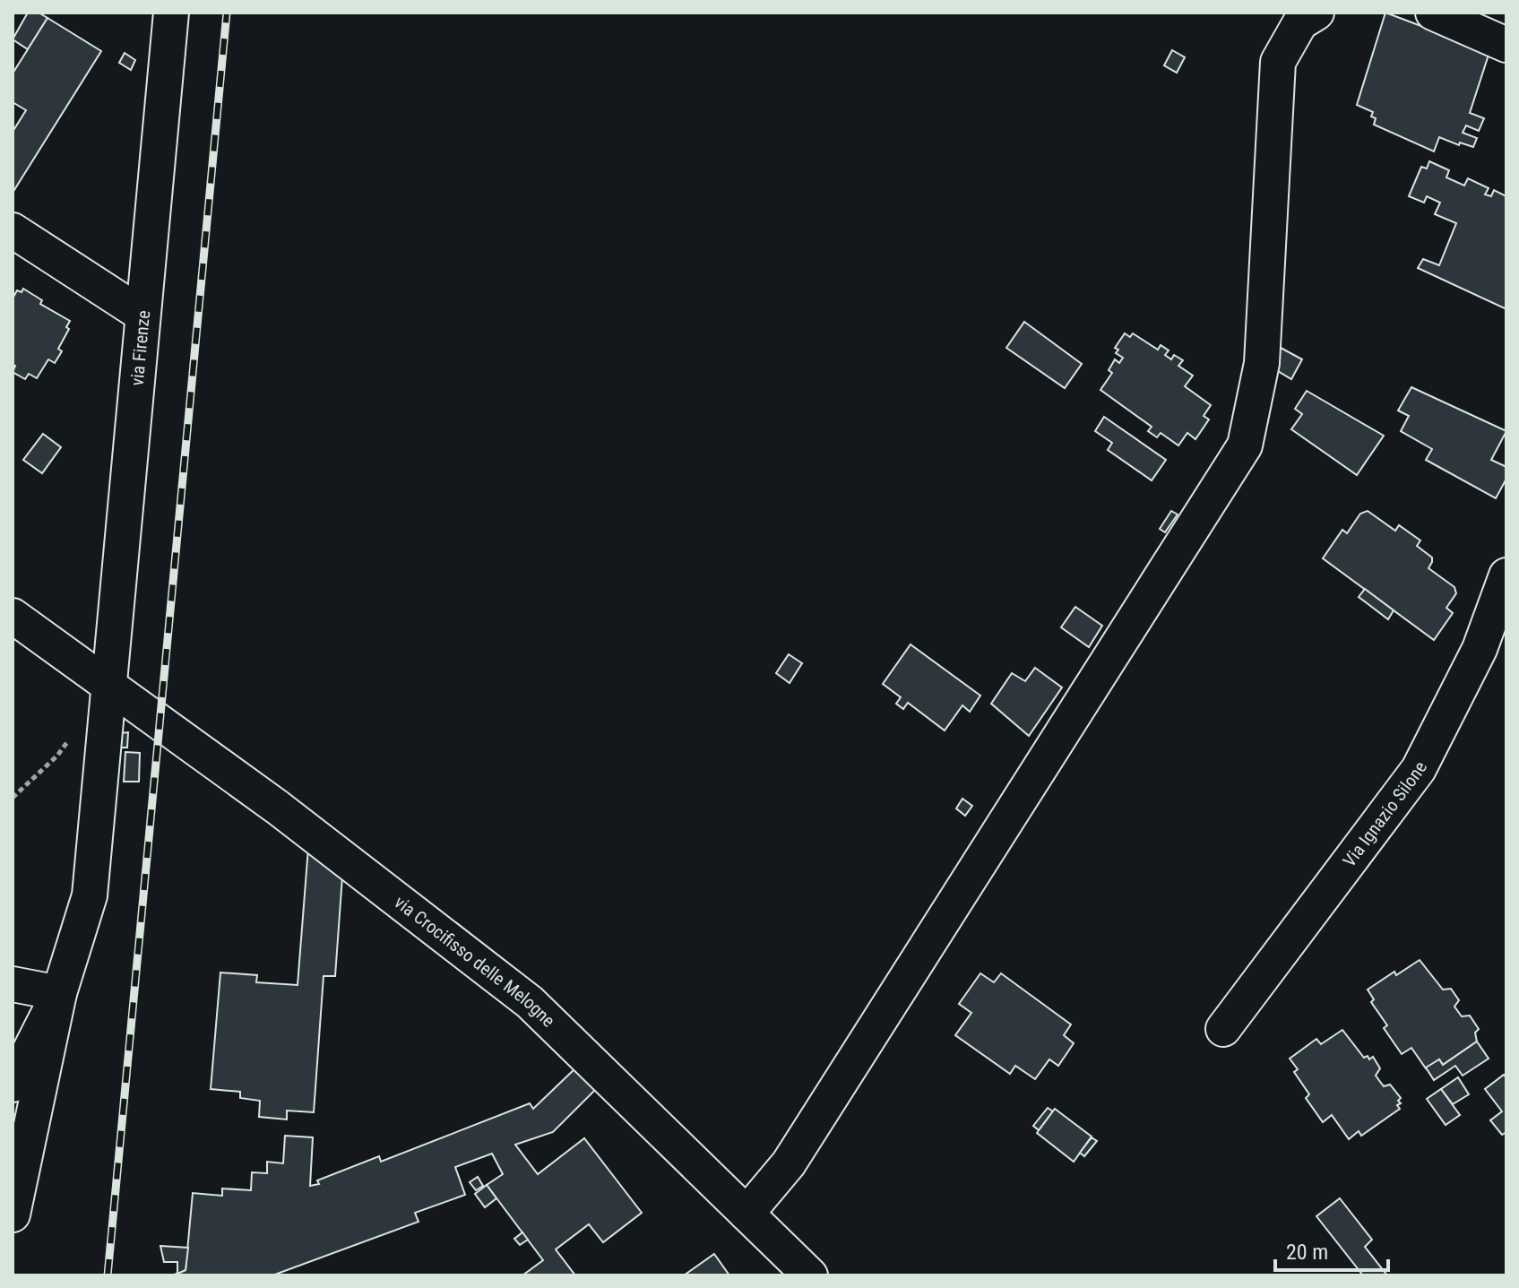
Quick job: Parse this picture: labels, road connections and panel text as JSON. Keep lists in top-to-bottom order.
{
  "streets": {
    "street": ["via Firenze", "Via Ignazio Silone", "via Crocifisso delle Melogne"]
  },
  "crossings": [
    ["via Firenze", "via Crocifisso delle Melogne"]
  ],
  "scale_bar": "20 m"
}
